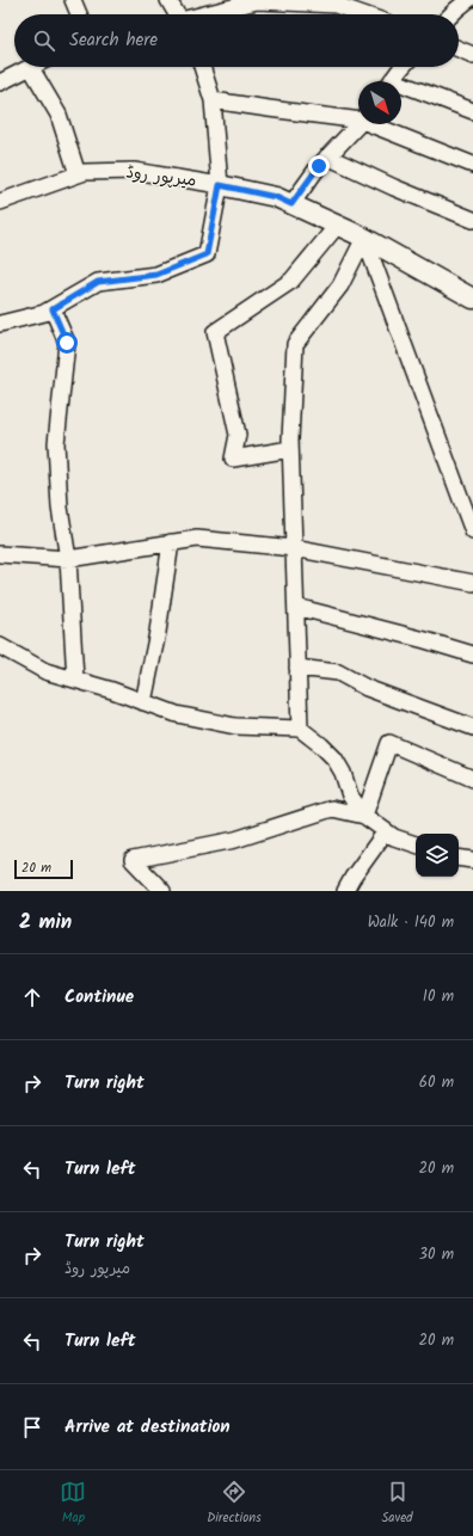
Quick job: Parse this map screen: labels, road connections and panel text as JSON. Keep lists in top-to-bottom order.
{
  "streets": {
    "street": ["میرپور روڈ"]
  },
  "scale_bar": "20 m",
  "north": "bottom right",
  "page": {
    "search": "Search here",
    "scale": "20 m",
    "heading": ["2 min", "Walk · 140 m"],
    "list": [
      ["Continue", "10 m"],
      ["Turn right", "60 m"],
      ["Turn left", "20 m"],
      ["Turn right", "میرپور روڈ", "30 m"],
      ["Turn left", "20 m"],
      "Arrive at destination"
    ],
    "nav": ["Map", "Directions", "Saved"]
  }
}
